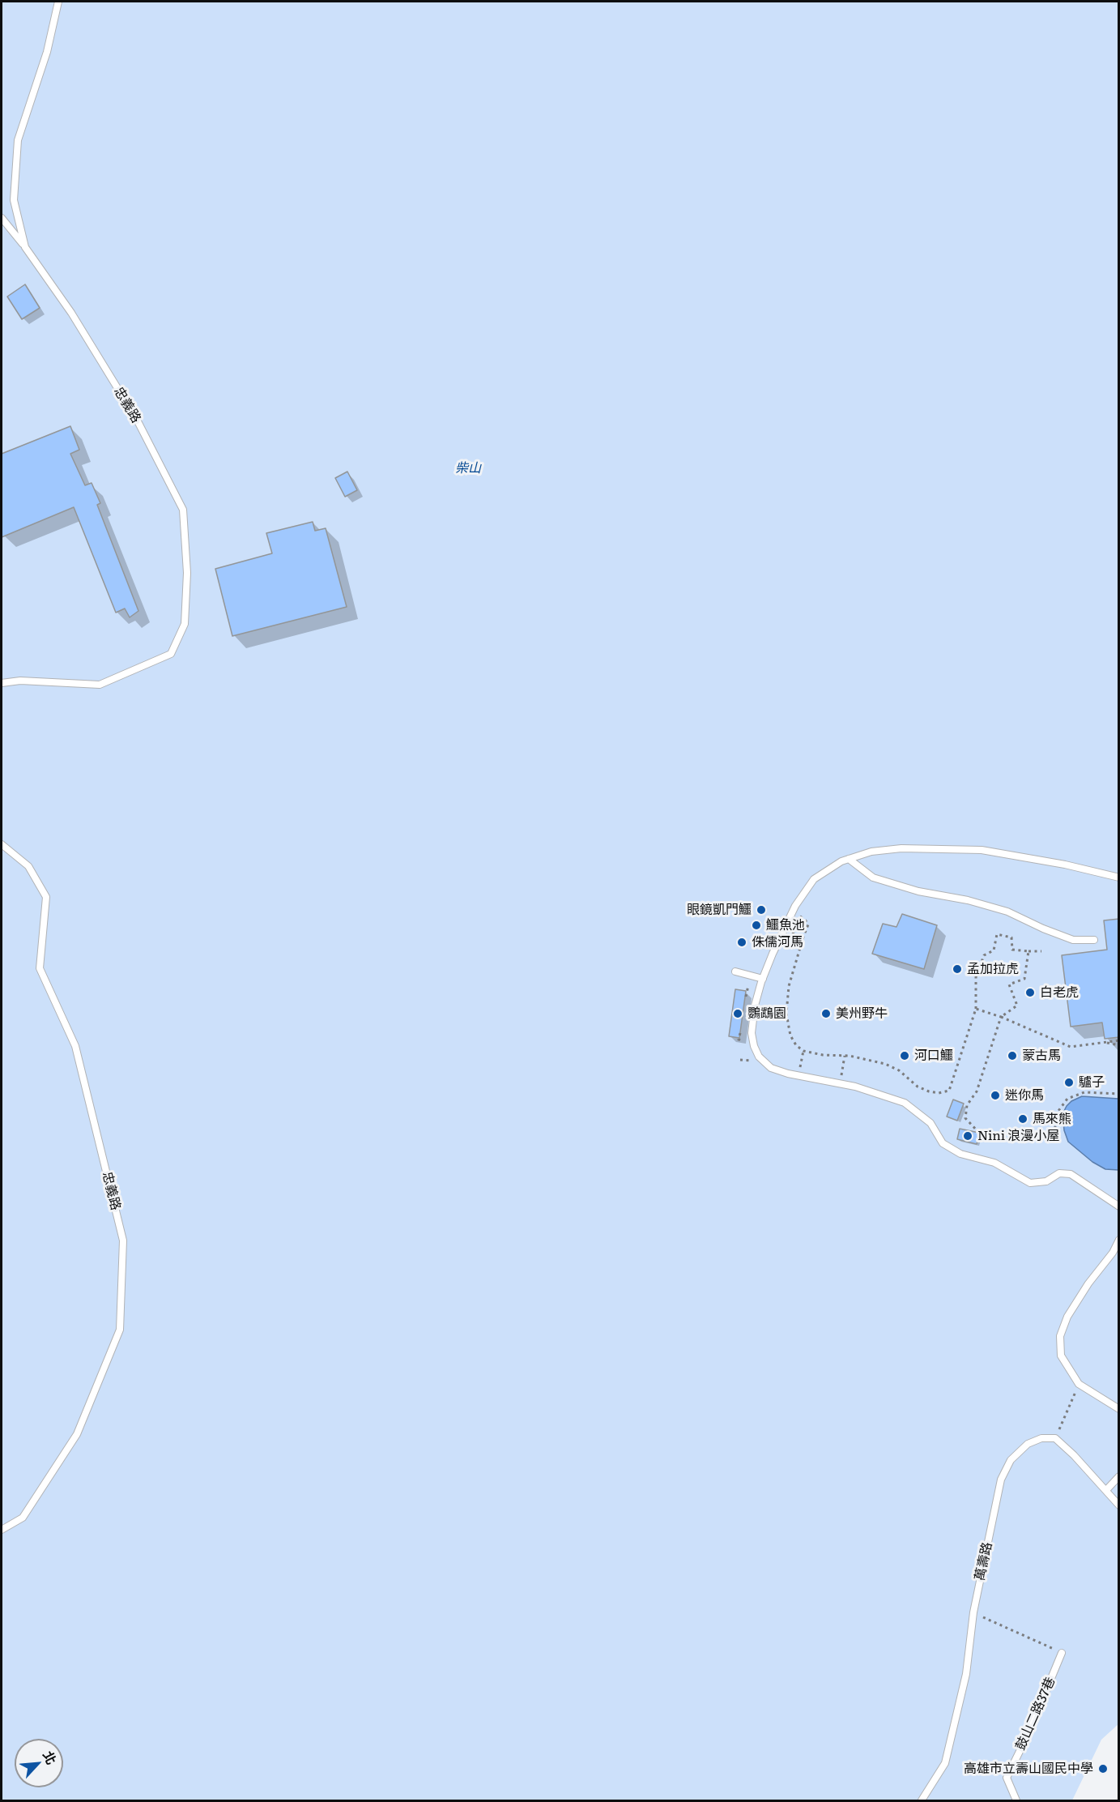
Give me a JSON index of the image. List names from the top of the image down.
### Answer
{
  "streets": {
    "lane": ["忠義路", "萬壽路", "鼓山二路37巷"]
  },
  "parks": ["柴山"],
  "places": [
    "眼鏡凱門鱷",
    "鱷魚池",
    "侏儒河馬",
    "孟加拉虎",
    "白老虎",
    "鸚鵡園",
    "美州野牛",
    "河口鱷",
    "蒙古馬",
    "驢子",
    "迷你馬",
    "馬來熊",
    "Nini 浪漫小屋",
    "高雄市立壽山國民中學"
  ],
  "north": "top right"
}
